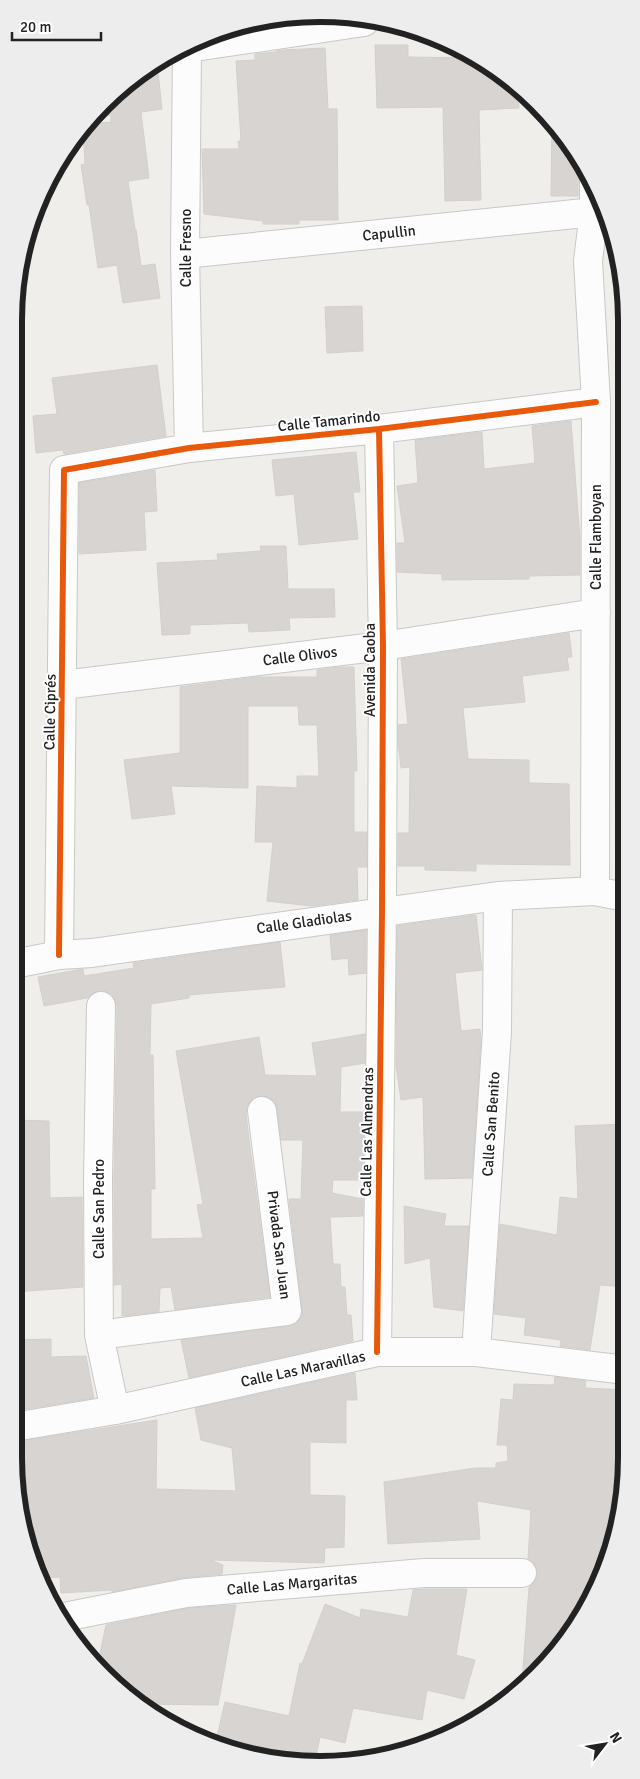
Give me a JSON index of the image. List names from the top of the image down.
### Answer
{
  "streets": {
    "street": [
      "Capullin",
      "Calle Fresno",
      "Calle Tamarindo",
      "Calle Flamboyan",
      "Calle Olivos",
      "Avenida Caoba",
      "Calle Ciprés",
      "Calle Gladiolas",
      "Calle San Benito",
      "Calle Las Almendras",
      "Calle San Pedro",
      "Privada San Juan",
      "Calle Las Maravillas",
      "Calle Las Margaritas"
    ]
  },
  "crossings": [
    ["Capullin", "Calle Fresno"],
    ["Capullin", "Calle Flamboyan"],
    ["Calle Fresno", "Calle Tamarindo"],
    ["Calle Tamarindo", "Calle Flamboyan"],
    ["Calle Tamarindo", "Avenida Caoba"],
    ["Calle Tamarindo", "Calle Ciprés"],
    ["Calle Flamboyan", "Calle Olivos"],
    ["Calle Flamboyan", "Calle Gladiolas"],
    ["Calle Olivos", "Avenida Caoba"],
    ["Calle Olivos", "Calle Ciprés"],
    ["Avenida Caoba", "Calle Gladiolas"],
    ["Avenida Caoba", "Calle Las Almendras"],
    ["Calle Ciprés", "Calle Gladiolas"],
    ["Calle Gladiolas", "Calle San Benito"],
    ["Calle Gladiolas", "Calle Las Almendras"],
    ["Calle San Benito", "Calle Las Maravillas"],
    ["Calle Las Almendras", "Calle Las Maravillas"],
    ["Calle San Pedro", "Privada San Juan"],
    ["Calle San Pedro", "Calle Las Maravillas"]
  ],
  "scale_bar": "20 m",
  "north": "top right"
}
